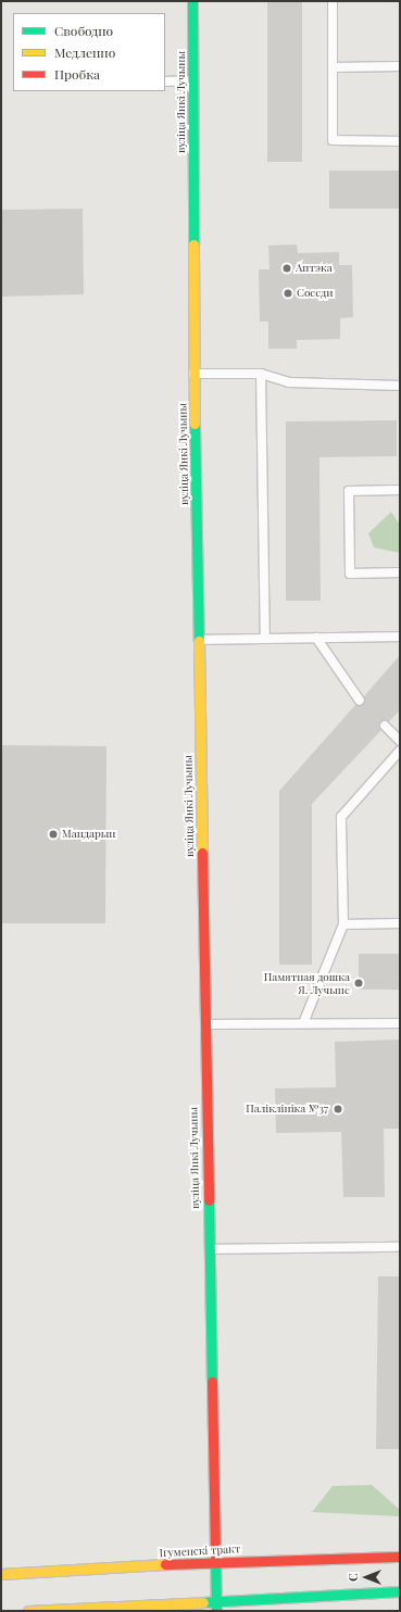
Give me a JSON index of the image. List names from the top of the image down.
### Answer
{
  "streets": {
    "main road": ["вуліца Янкі Лучыны", "Ігуменскі тракт"]
  },
  "crossings": [
    ["вуліца Янкі Лучыны", "Ігуменскі тракт"]
  ],
  "places": [
    "Аптэка",
    "Соседи",
    "Мандарын",
    "Памятная дошка Я. Лучыне",
    "Паліклініка №37"
  ],
  "legend": ["Свободно", "Медленно", "Пробка"],
  "north": "left"
}
